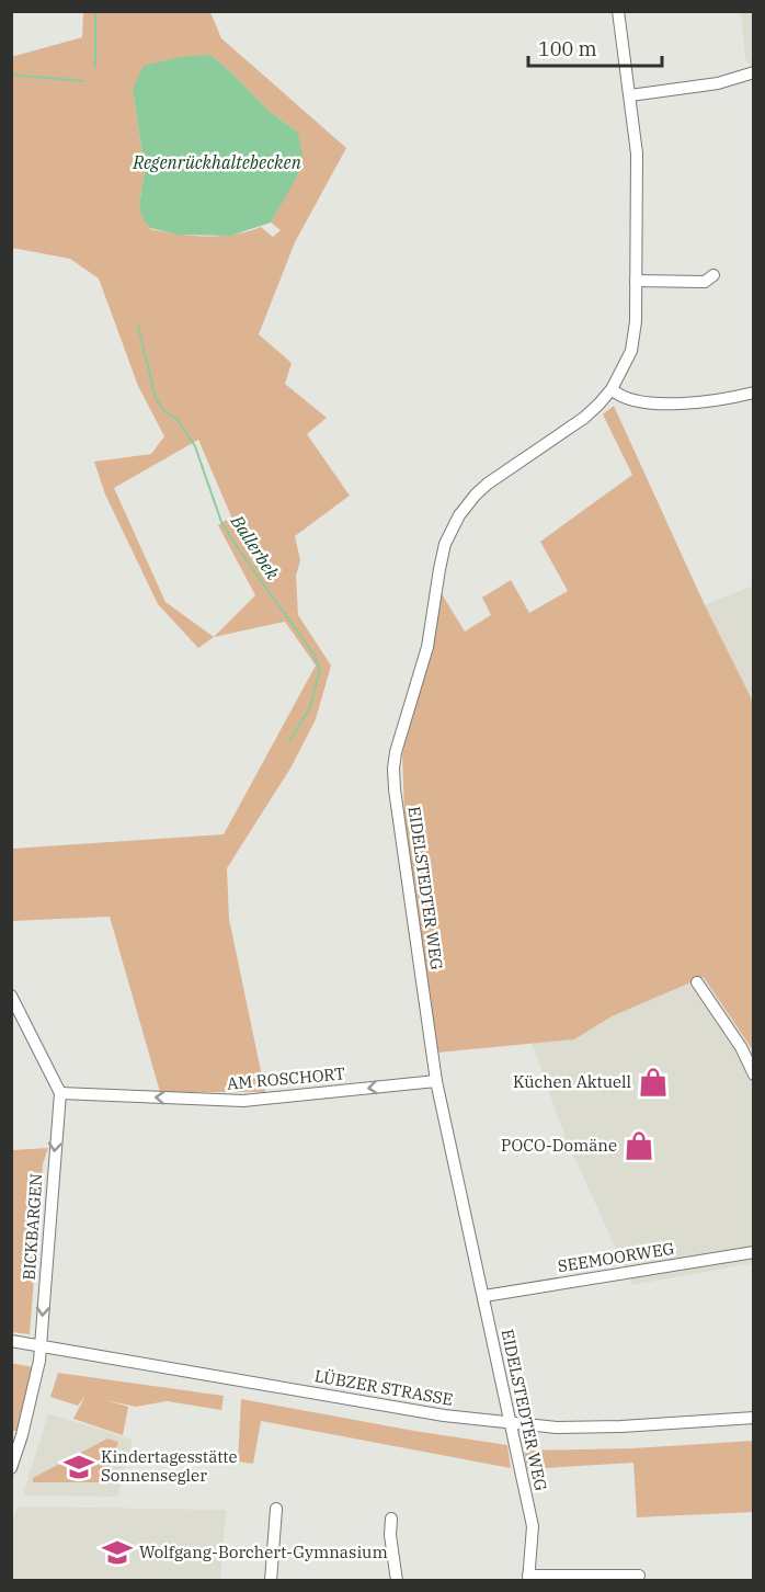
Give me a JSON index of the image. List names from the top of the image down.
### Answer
{
  "streets": {
    "street": [
      "EIDELSTEDTER WEG",
      "AM ROSCHORT",
      "BICKBARGEN",
      "SEEMOORWEG",
      "LÜBZER STRASSE"
    ]
  },
  "crossings": [
    ["EIDELSTEDTER WEG", "AM ROSCHORT"],
    ["EIDELSTEDTER WEG", "SEEMOORWEG"],
    ["EIDELSTEDTER WEG", "LÜBZER STRASSE"],
    ["AM ROSCHORT", "BICKBARGEN"],
    ["BICKBARGEN", "LÜBZER STRASSE"]
  ],
  "one_way": ["AM ROSCHORT", "BICKBARGEN"],
  "water": ["Regenrückhaltebecken", "Ballerbek"],
  "places": {
    "shop": ["Küchen Aktuell", "POCO-Domäne"],
    "school or university": ["Kindertagesstätte Sonnensegler", "Wolfgang-Borchert-Gymnasium"]
  },
  "scale_bar": "100 m"
}
